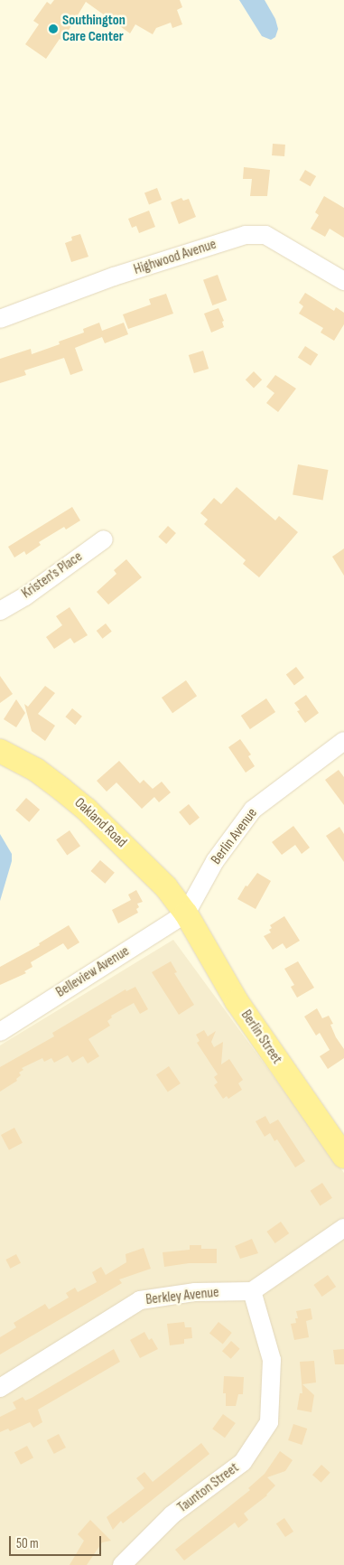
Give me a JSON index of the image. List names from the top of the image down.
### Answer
{
  "streets": {
    "main road": ["Oakland Road", "Berlin Street"],
    "street": [
      "Highwood Avenue",
      "Kristen's Place",
      "Berlin Avenue",
      "Belleview Avenue",
      "Berkley Avenue",
      "Taunton Street"
    ]
  },
  "crossings": [
    ["Oakland Road", "Berlin Avenue"],
    ["Oakland Road", "Belleview Avenue"],
    ["Oakland Road", "Berlin Street"],
    ["Berlin Avenue", "Belleview Avenue"],
    ["Berlin Avenue", "Berlin Street"],
    ["Belleview Avenue", "Berlin Street"],
    ["Berkley Avenue", "Taunton Street"]
  ],
  "places": ["Southington Care Center"],
  "scale_bar": "50 m"
}
